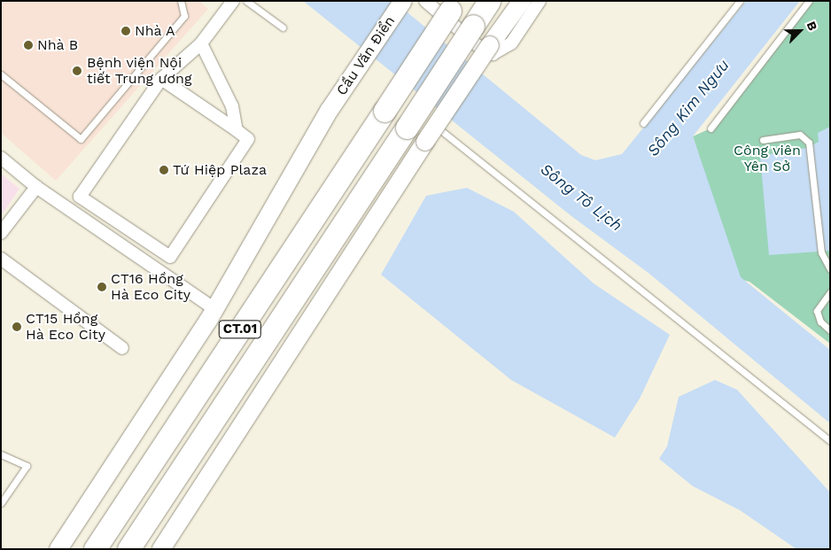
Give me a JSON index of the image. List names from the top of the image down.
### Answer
{
  "streets": {
    "highway": ["CT.01"],
    "street": ["Cầu Văn Điển"]
  },
  "water": ["Sông Kim Ngưu", "Sông Tô Lịch"],
  "parks": ["Công viên Yên Sở"],
  "places": [
    "Nhà A",
    "Nhà B",
    "Bệnh viện Nội tiết Trung ương",
    "Tứ Hiệp Plaza",
    "CT16 Hồng Hà Eco City",
    "CT15 Hồng Hà Eco City"
  ],
  "north": "top right"
}
